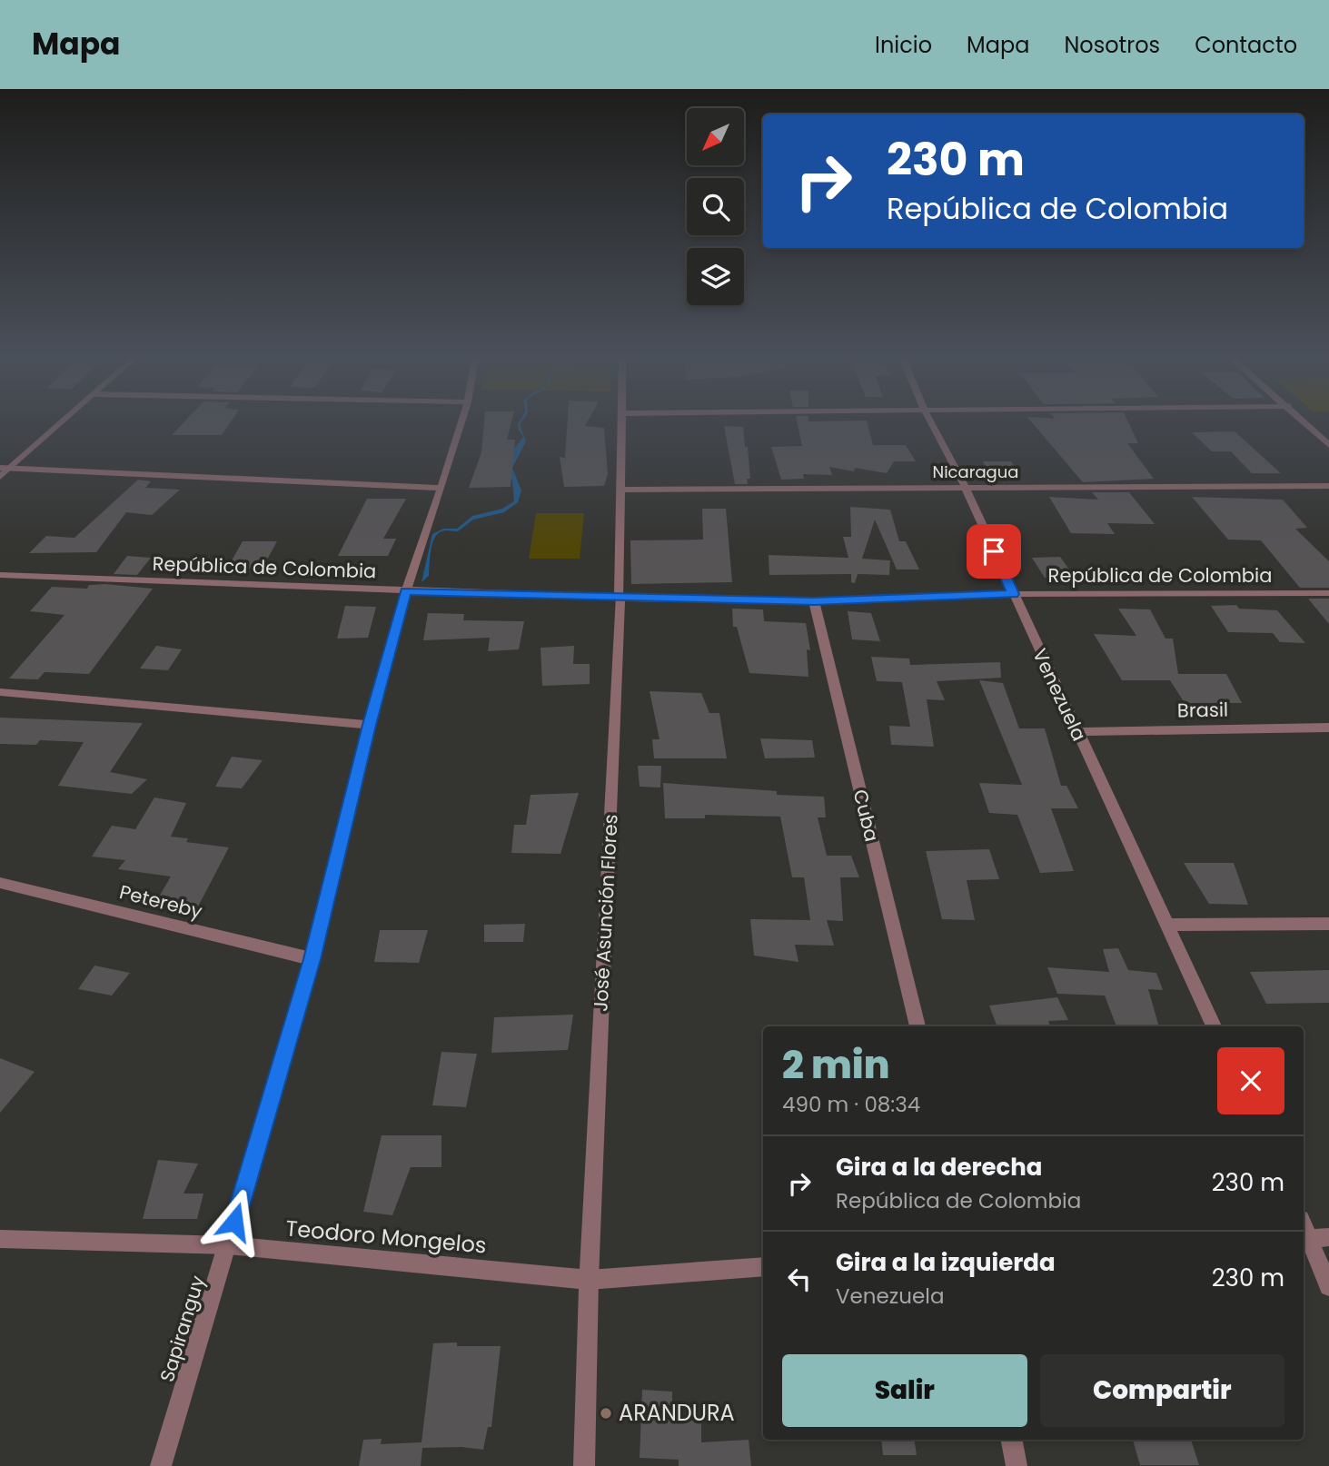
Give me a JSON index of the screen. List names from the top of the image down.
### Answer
{
  "streets": {
    "street": [
      "Nicaragua",
      "República de Colombia",
      "Venezuela",
      "Brasil",
      "Cuba",
      "Petereby",
      "José Asunción Flores",
      "Teodoro Mongelos",
      "Sapiranguy"
    ]
  },
  "crossings": [
    ["Nicaragua", "Venezuela"],
    ["Nicaragua", "José Asunción Flores"],
    ["República de Colombia", "Venezuela"],
    ["República de Colombia", "Cuba"],
    ["República de Colombia", "José Asunción Flores"],
    ["República de Colombia", "Sapiranguy"],
    ["Venezuela", "Brasil"],
    ["Petereby", "Sapiranguy"],
    ["José Asunción Flores", "Teodoro Mongelos"],
    ["Teodoro Mongelos", "Sapiranguy"]
  ],
  "places": ["ARANDURA"],
  "north": "bottom left",
  "page": {
    "header": "Mapa",
    "nav": [
      "Inicio",
      "Mapa",
      "Nosotros",
      "Contacto"
    ],
    "turn": ["230 m", "República de Colombia"],
    "heading": ["2 min", "490 m · 08:34"],
    "list": [
      {
        "name": "Gira a la derecha",
        "note": "República de Colombia",
        "value": "230 m"
      },
      {
        "name": "Gira a la izquierda",
        "note": "Venezuela",
        "value": "230 m"
      }
    ],
    "buttons": ["Salir", "Compartir"]
  }
}
